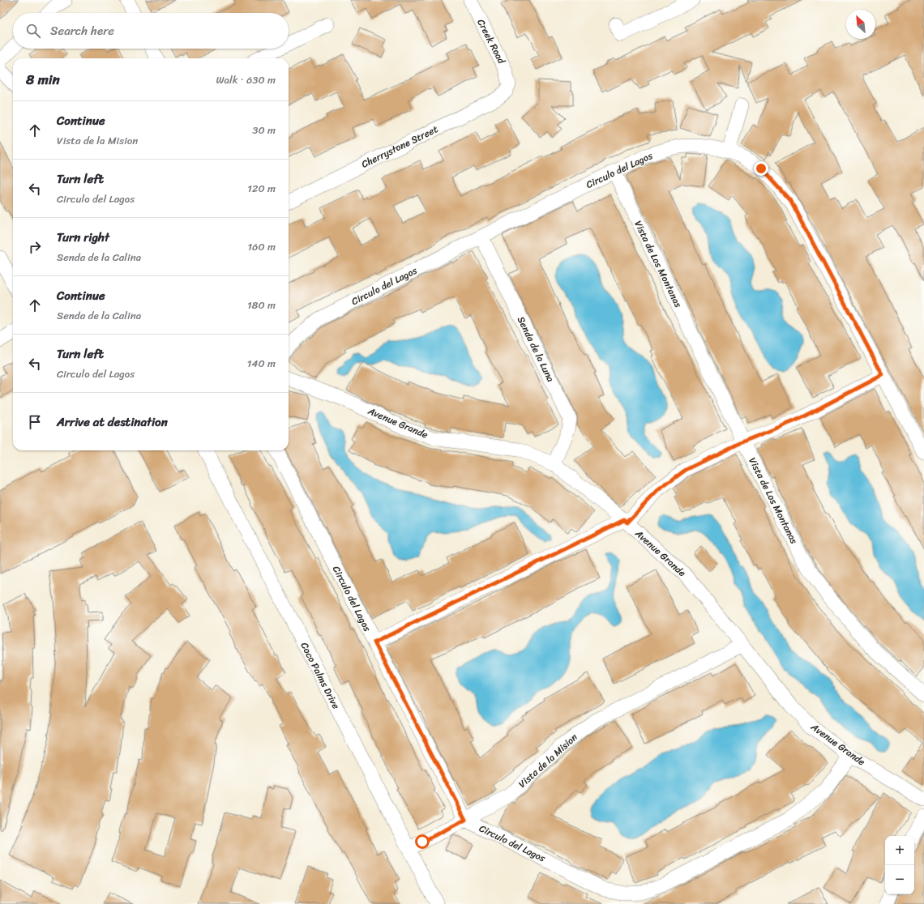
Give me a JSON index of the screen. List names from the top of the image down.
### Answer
{
  "streets": {
    "street": [
      "Creek Road",
      "Cherrystone Street",
      "Circulo del Lagos",
      "Vista de Los Montanas",
      "Senda de la Luna",
      "Avenue Grande",
      "Coco Palms Drive",
      "Vista de la Mision"
    ]
  },
  "crossings": [
    ["Creek Road", "Cherrystone Street"],
    ["Circulo del Lagos", "Vista de Los Montanas"],
    ["Circulo del Lagos", "Senda de la Luna"],
    ["Circulo del Lagos", "Avenue Grande"],
    ["Circulo del Lagos", "Vista de la Mision"],
    ["Senda de la Luna", "Avenue Grande"],
    ["Avenue Grande", "Vista de la Mision"],
    ["Coco Palms Drive", "Vista de la Mision"]
  ],
  "north": "top left",
  "page": {
    "search": "Search here",
    "heading": ["8 min", "Walk · 630 m"],
    "list": [
      ["Continue", "Vista de la Mision", "30 m"],
      ["Turn left", "Circulo del Lagos", "120 m"],
      ["Turn right", "Senda de la Calina", "160 m"],
      ["Continue", "Senda de la Calina", "180 m"],
      ["Turn left", "Circulo del Lagos", "140 m"],
      "Arrive at destination"
    ],
    "map_buttons": ["+", "−"]
  }
}
